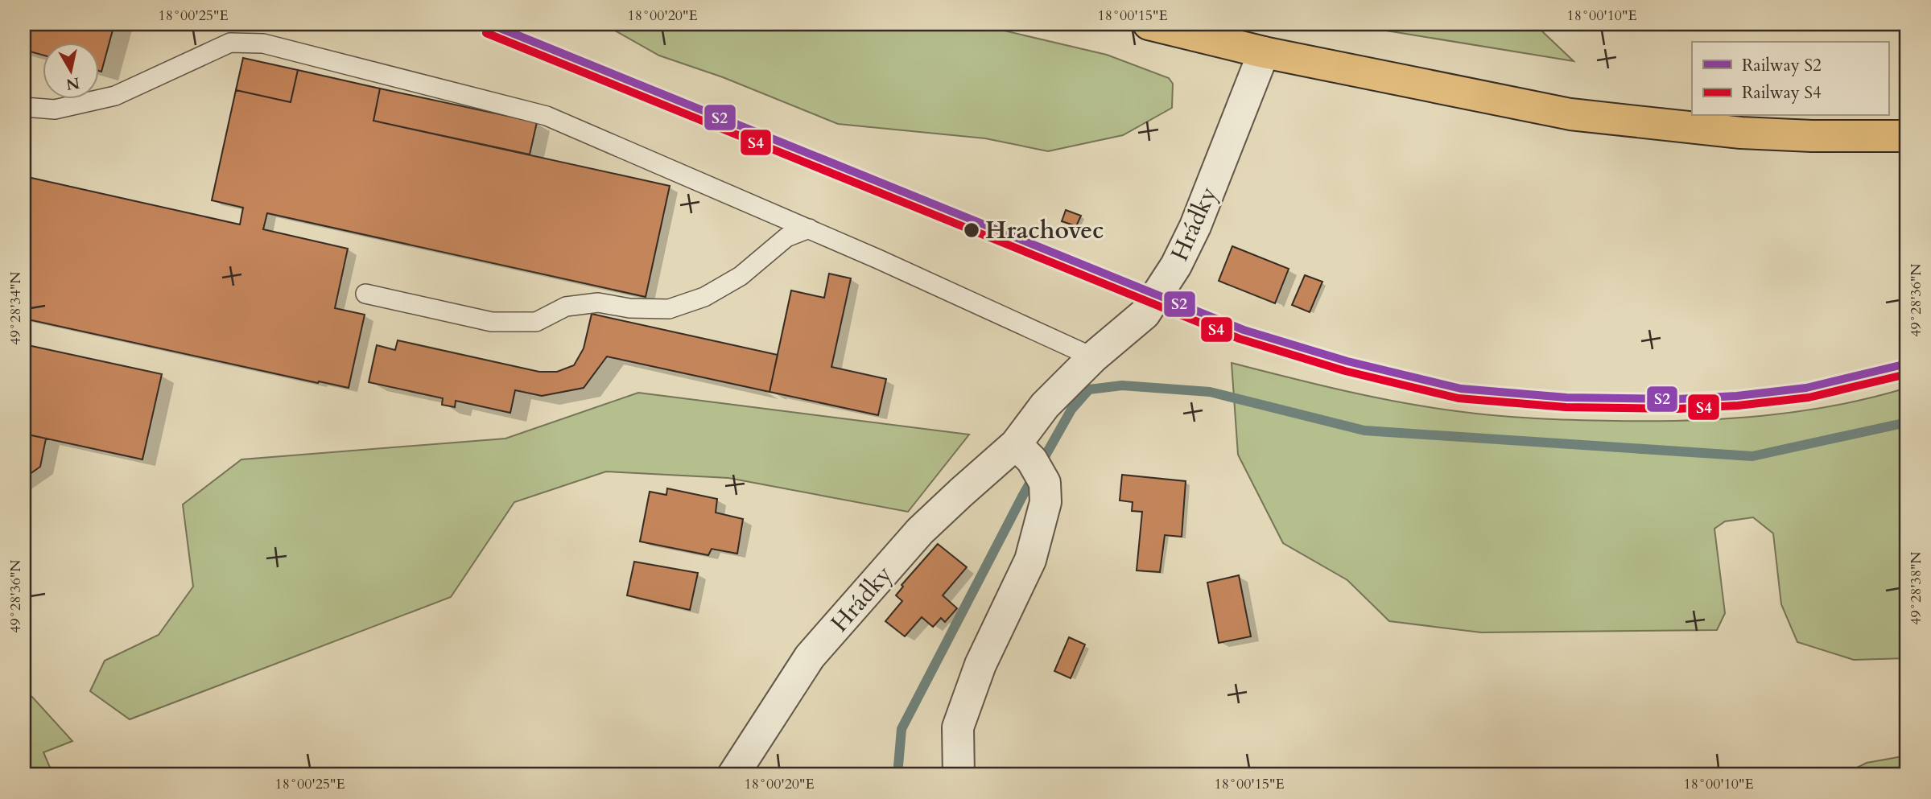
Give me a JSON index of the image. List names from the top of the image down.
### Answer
{
  "streets": {
    "street": ["Hrádky"]
  },
  "places": ["Hrachovec"],
  "lines": ["rail line S2", "rail line S4"],
  "legend": ["Railway S2", "Railway S4"],
  "north": "bottom",
  "coordinates": [
    "18°00'25\"E",
    "18°00'20\"E",
    "18°00'15\"E",
    "18°00'10\"E",
    "49°28'36\"N",
    "49°28'34\"N",
    "49°28'38\"N"
  ]
}
